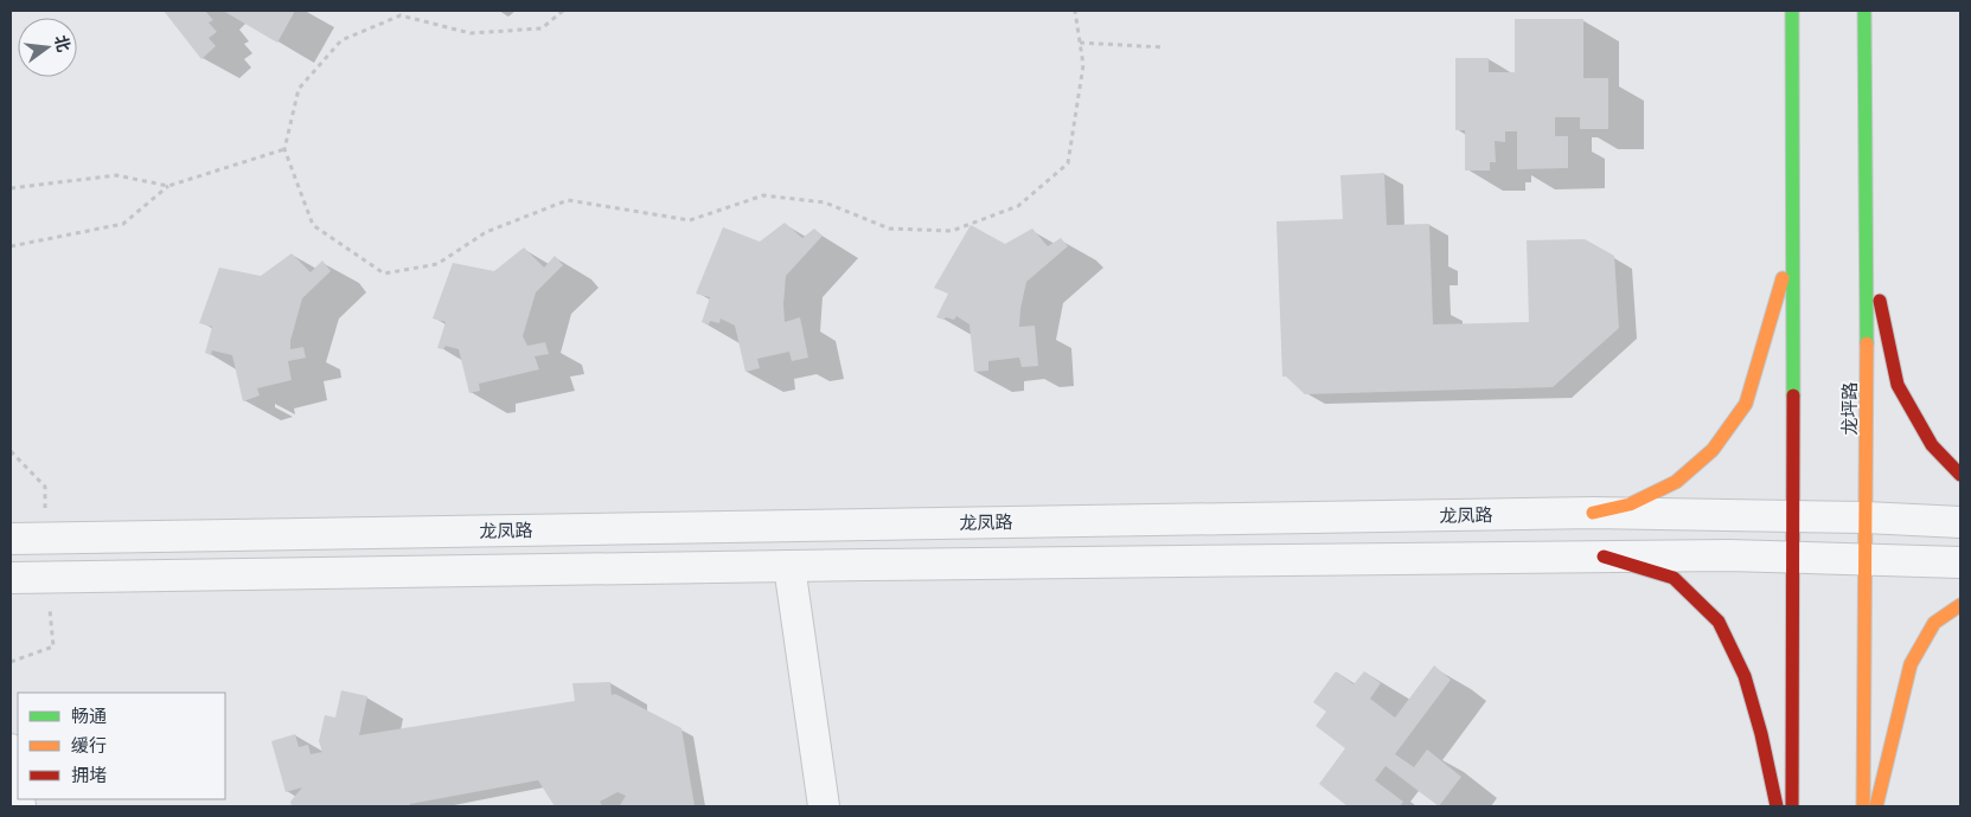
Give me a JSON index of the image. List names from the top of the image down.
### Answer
{
  "streets": {
    "main road": ["龙坪路"],
    "street": ["龙凤路"]
  },
  "crossings": [
    ["龙坪路", "龙凤路"]
  ],
  "legend": ["畅通", "缓行", "拥堵"],
  "north": "right"
}
